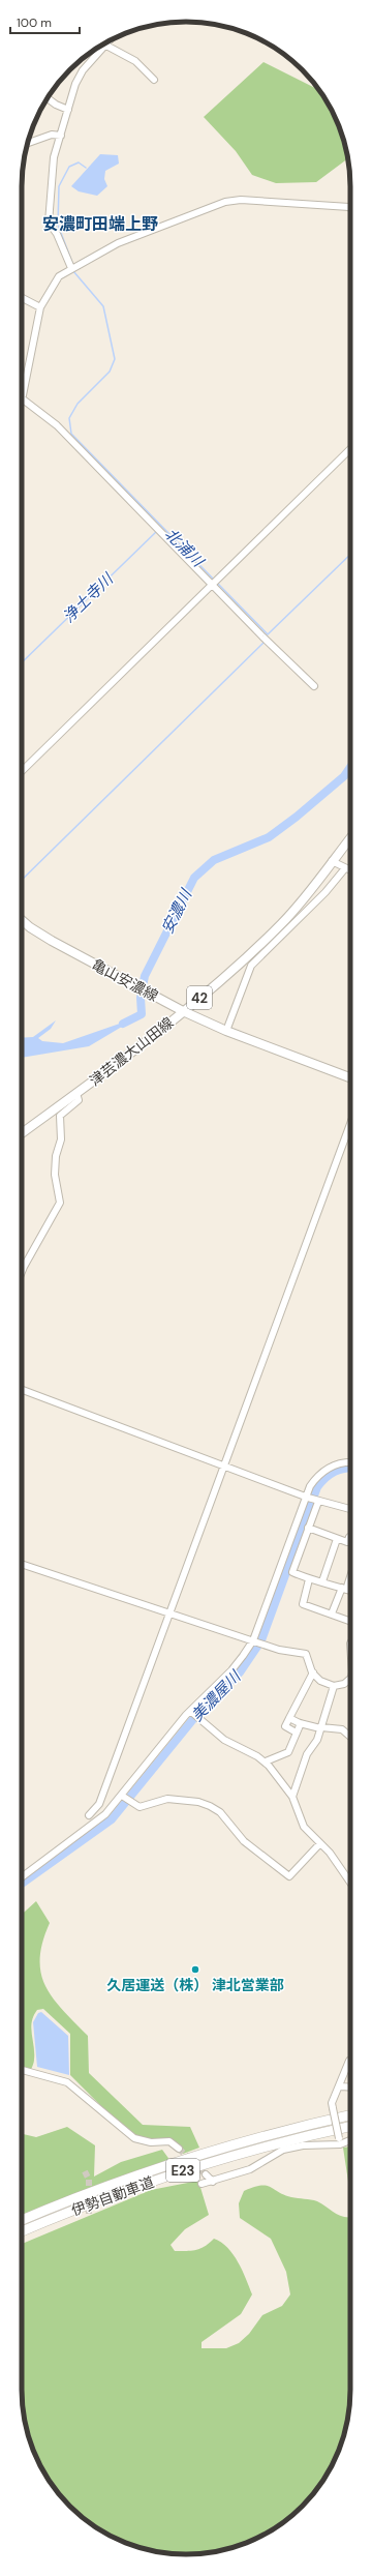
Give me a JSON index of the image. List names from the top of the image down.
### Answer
{
  "streets": {
    "highway": ["E23", "伊勢自動車道"],
    "main road": ["亀山安濃線", "42", "津芸濃大山田線"]
  },
  "crossings": [
    ["亀山安濃線", "津芸濃大山田線"]
  ],
  "districts": ["安濃町田端上野"],
  "water": [
    "北浦川",
    "浄土寺川",
    "安濃川",
    "美濃屋川"
  ],
  "places": ["久居運送（株） 津北営業部"],
  "scale_bar": "100 m"
}
